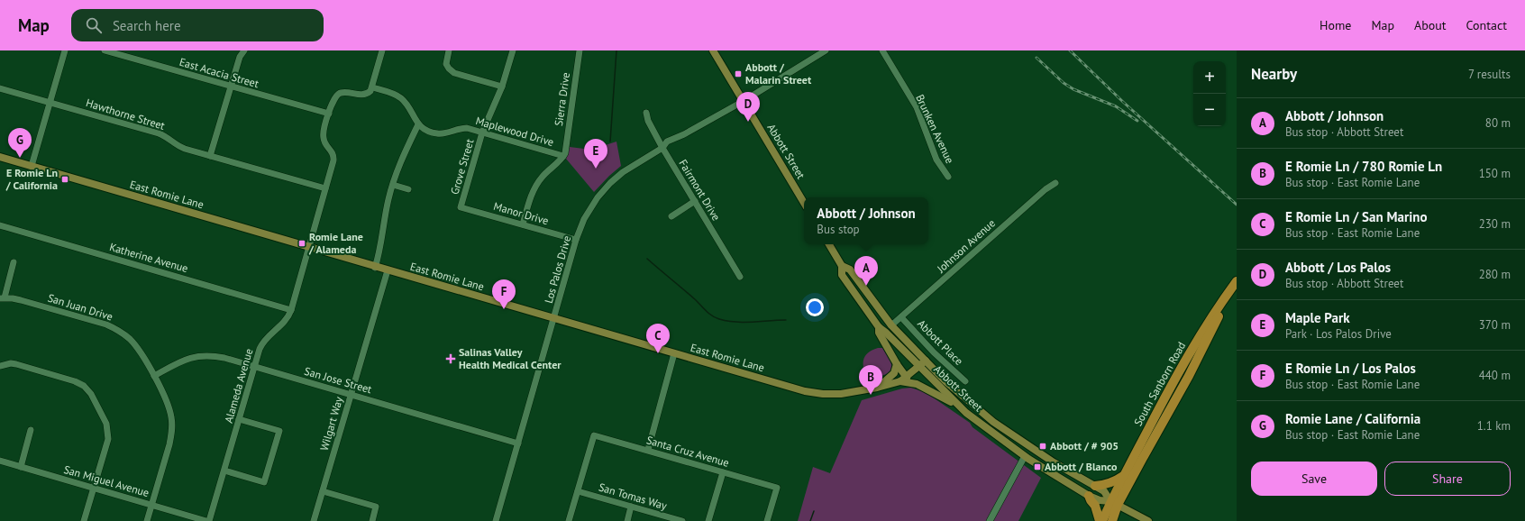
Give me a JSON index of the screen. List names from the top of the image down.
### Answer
{
  "streets": {
    "highway": ["South Sanborn Road"],
    "main road": ["Abbott Street", "East Romie Lane"],
    "street": [
      "East Acacia Street",
      "Sierra Drive",
      "Hawthorne Street",
      "Brunken Avenue",
      "Maplewood Drive",
      "Grove Street",
      "Fairmont Drive",
      "Manor Drive",
      "Johnson Avenue",
      "Katherine Avenue",
      "Los Palos Drive",
      "San Juan Drive",
      "Abbott Place",
      "San Jose Street",
      "Alameda Avenue",
      "Wilgart Way",
      "Santa Cruz Avenue",
      "San Miguel Avenue",
      "San Tomas Way"
    ]
  },
  "crossings": [
    ["East Acacia Street", "Alameda Avenue"],
    ["Sierra Drive", "Maplewood Drive"],
    ["Hawthorne Street", "Alameda Avenue"],
    ["Maplewood Drive", "Grove Street"],
    ["Abbott Street", "East Romie Lane"],
    ["Abbott Street", "Johnson Avenue"],
    ["Abbott Street", "Los Palos Drive"],
    ["Abbott Street", "South Sanborn Road"],
    ["Grove Street", "Manor Drive"],
    ["Fairmont Drive", "Los Palos Drive"],
    ["East Romie Lane", "Los Palos Drive"],
    ["East Romie Lane", "Alameda Avenue"],
    ["East Romie Lane", "Wilgart Way"],
    ["Manor Drive", "Los Palos Drive"],
    ["Johnson Avenue", "Abbott Place"],
    ["Katherine Avenue", "Alameda Avenue"],
    ["Los Palos Drive", "San Jose Street"],
    ["San Juan Drive", "San Jose Street"],
    ["San Juan Drive", "San Miguel Avenue"],
    ["San Jose Street", "Alameda Avenue"],
    ["San Jose Street", "Wilgart Way"],
    ["Santa Cruz Avenue", "San Tomas Way"]
  ],
  "places": {
    "transit": [
      "Abbott / Malarin Street",
      "E Romie Ln / California",
      "Romie Lane / Alameda",
      "Abbott / # 905",
      "Abbott / Blanco"
    ],
    "health": ["Salinas Valley Health Medical Center"]
  },
  "page": {
    "header": "Map",
    "search": "Search here",
    "nav": [
      "Home",
      "Map",
      "About",
      "Contact"
    ],
    "heading": ["Nearby", "7 results"],
    "map_buttons": ["+", "−"],
    "pins": [
      "D",
      "G",
      "E",
      "A",
      "F",
      "C",
      "B"
    ],
    "list": [
      {
        "mark": "A",
        "name": "Abbott / Johnson",
        "note": "Bus stop · Abbott Street",
        "value": "80 m"
      },
      {
        "mark": "B",
        "name": "E Romie Ln / 780 Romie Ln",
        "note": "Bus stop · East Romie Lane",
        "value": "150 m"
      },
      {
        "mark": "C",
        "name": "E Romie Ln / San Marino",
        "note": "Bus stop · East Romie Lane",
        "value": "230 m"
      },
      {
        "mark": "D",
        "name": "Abbott / Los Palos",
        "note": "Bus stop · Abbott Street",
        "value": "280 m"
      },
      {
        "mark": "E",
        "name": "Maple Park",
        "note": "Park · Los Palos Drive",
        "value": "370 m"
      },
      {
        "mark": "F",
        "name": "E Romie Ln / Los Palos",
        "note": "Bus stop · East Romie Lane",
        "value": "440 m"
      },
      {
        "mark": "G",
        "name": "Romie Lane / California",
        "note": "Bus stop · East Romie Lane",
        "value": "1.1 km"
      }
    ],
    "popup": ["Abbott / Johnson", "Bus stop"],
    "buttons": ["Save", "Share"]
  }
}
